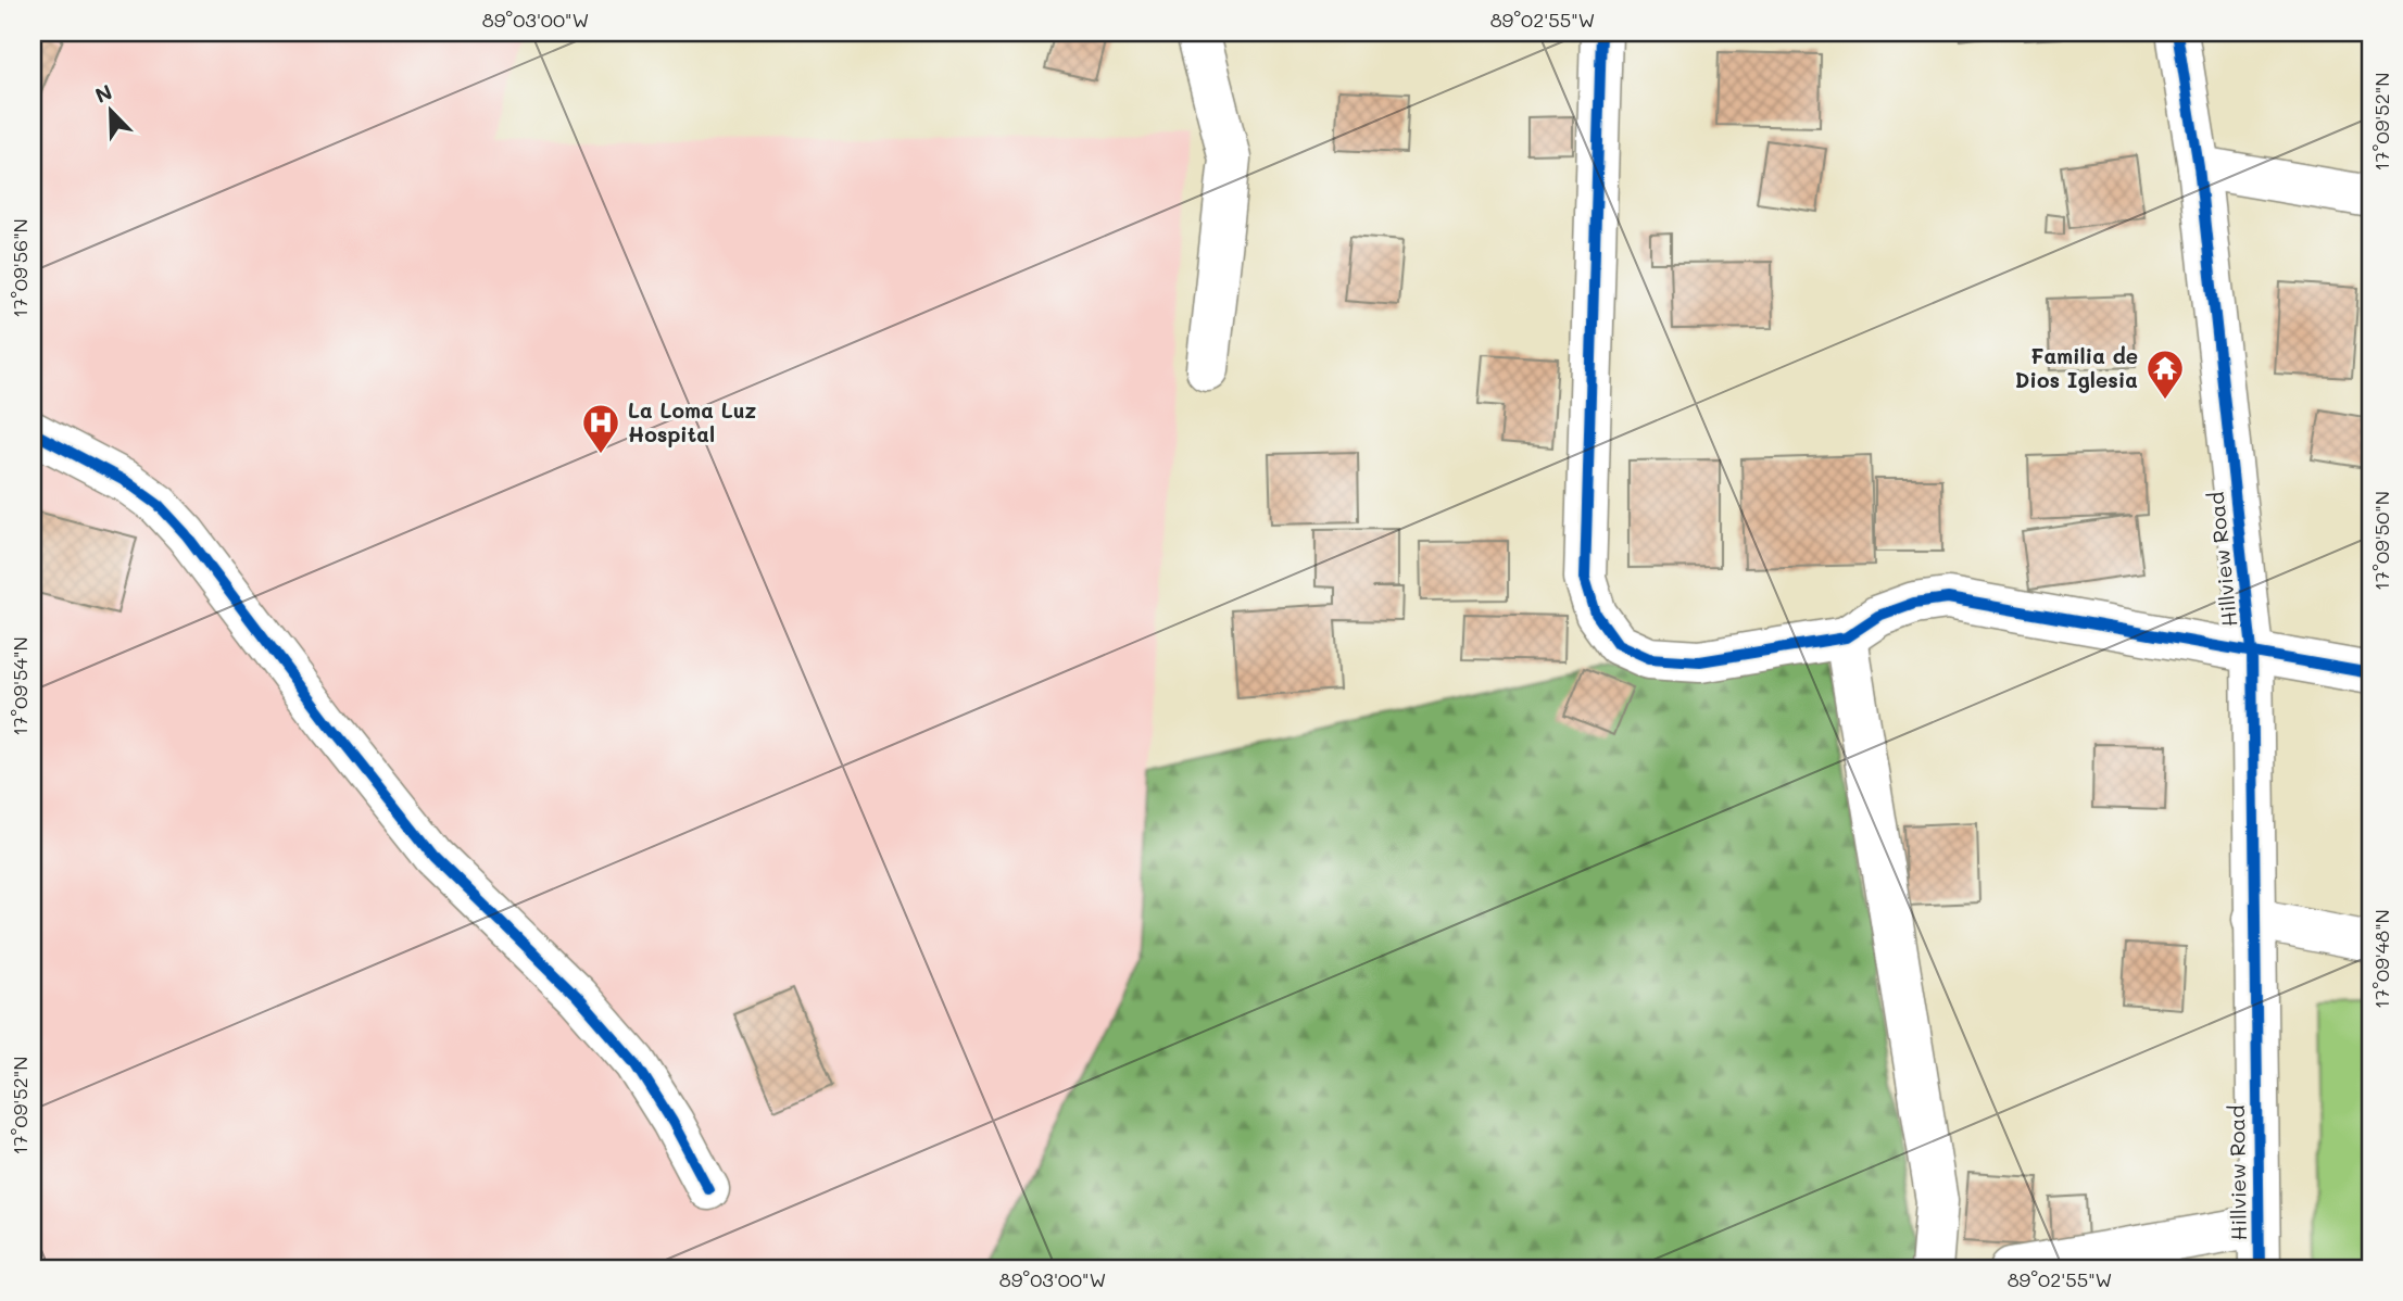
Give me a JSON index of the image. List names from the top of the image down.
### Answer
{
  "streets": {
    "street": ["Hillview Road"]
  },
  "places": {
    "temple": ["Familia de Dios Iglesia"],
    "hospital": ["La Loma Luz Hospital"]
  },
  "north": "top left",
  "coordinates": [
    "89°03'00\"W",
    "89°02'55\"W",
    "17°09'52\"N",
    "17°09'56\"N",
    "17°09'50\"N",
    "17°09'54\"N",
    "17°09'48\"N"
  ]
}
